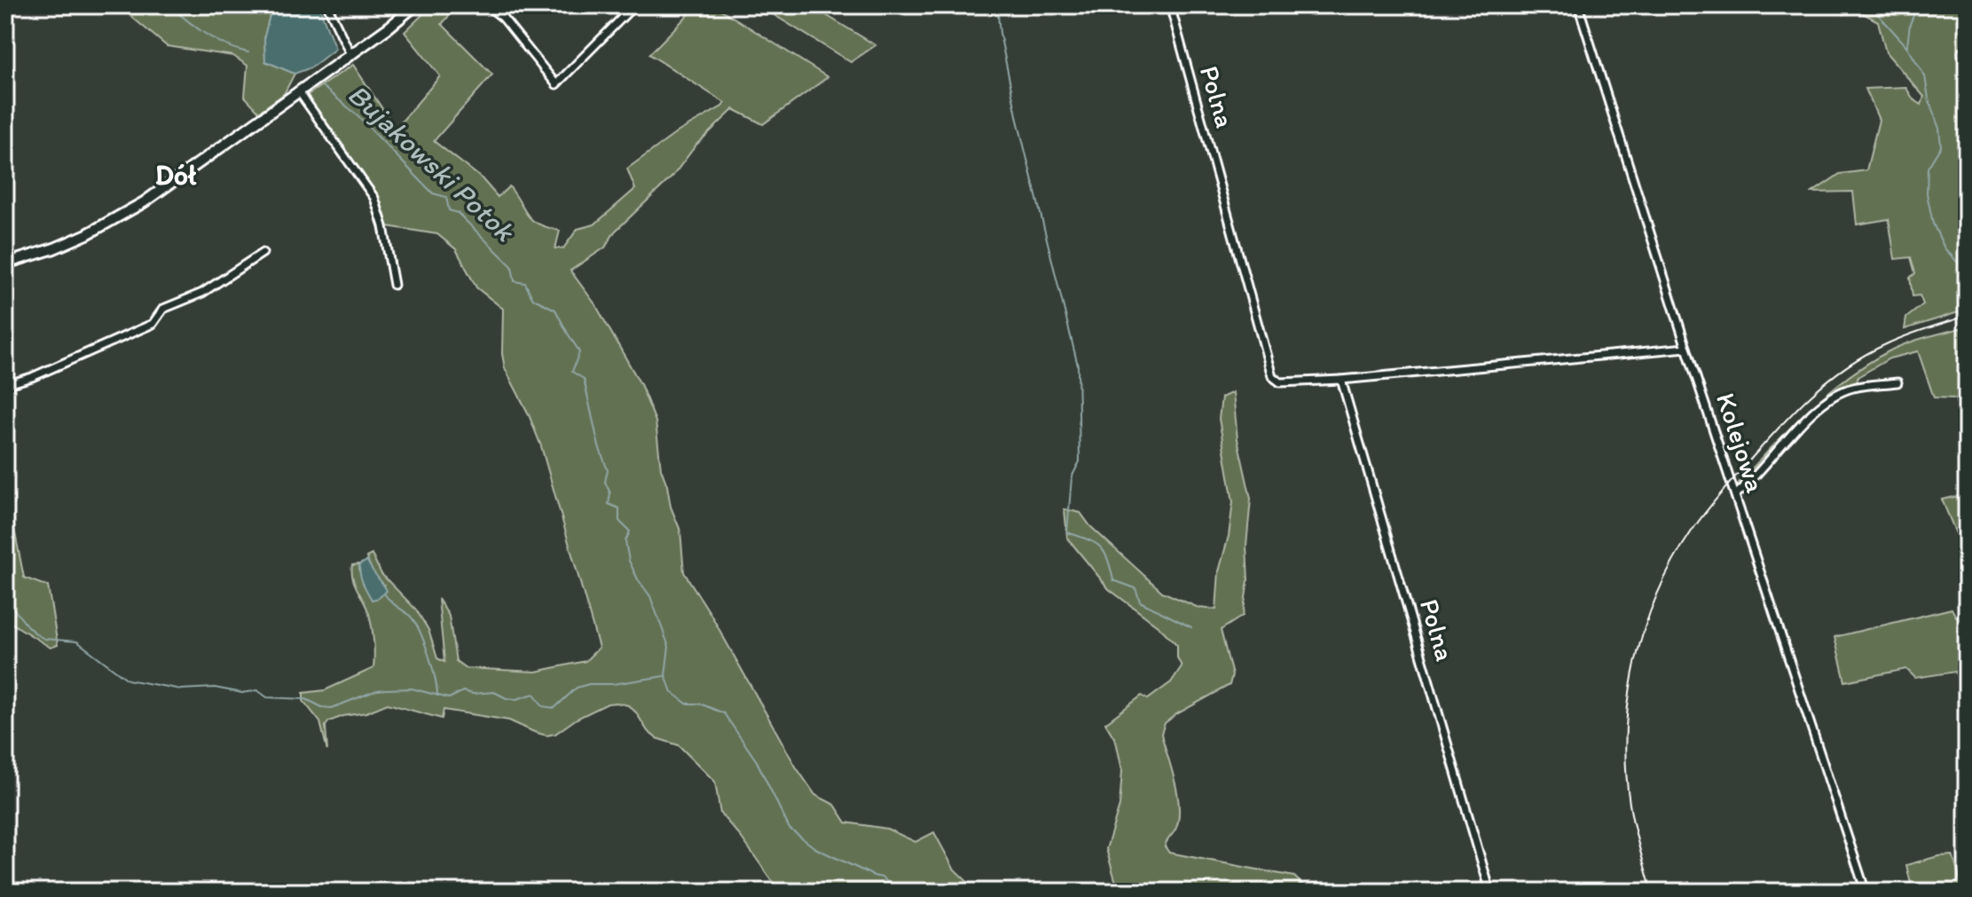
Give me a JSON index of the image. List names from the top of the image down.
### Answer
{
  "streets": {
    "street": ["Polna", "Kolejowa"]
  },
  "crossings": [
    ["Polna", "Kolejowa"]
  ],
  "districts": ["Dół"],
  "water": ["Bujakowski Potok"]
}
